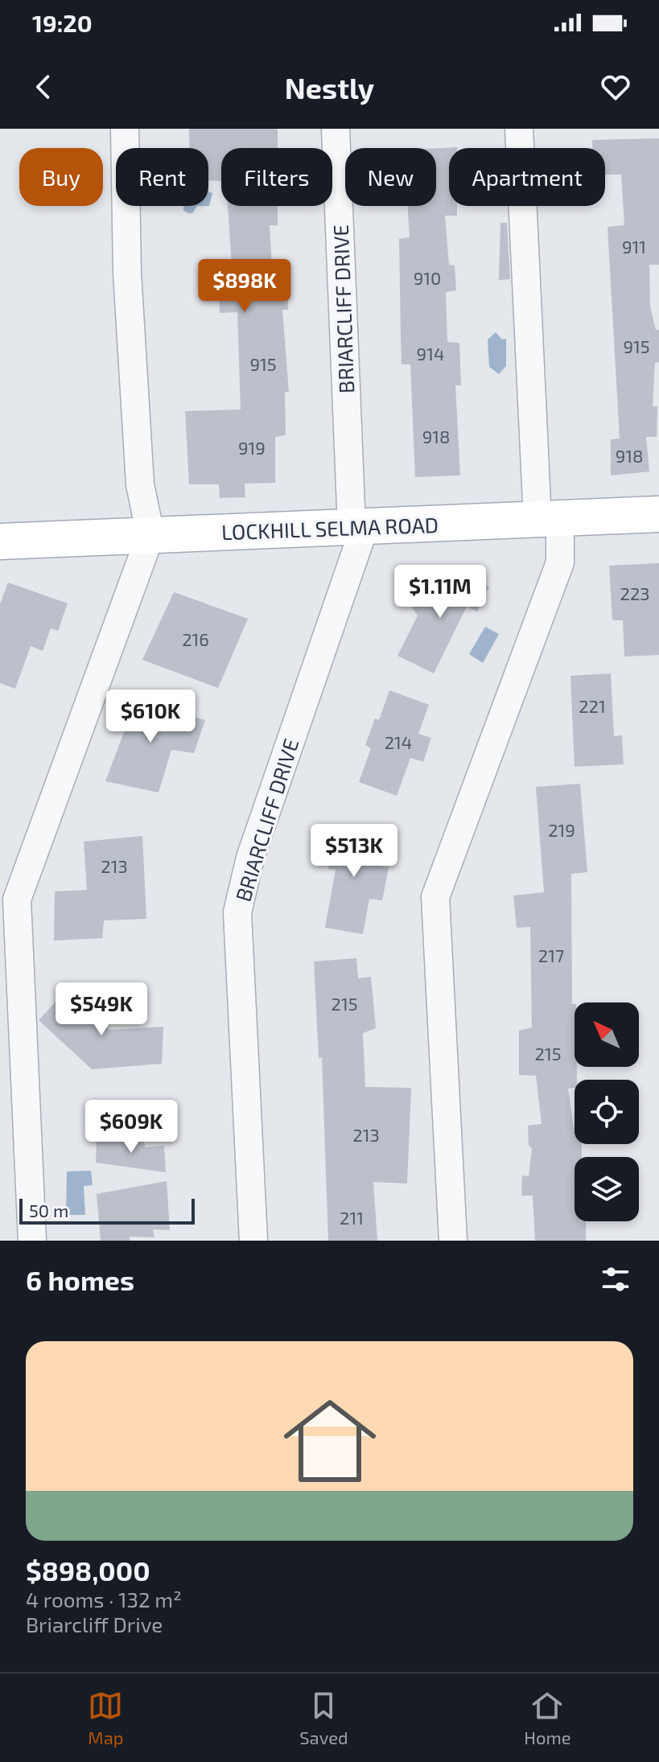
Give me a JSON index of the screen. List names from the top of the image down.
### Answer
{
  "streets": {
    "main road": ["LOCKHILL SELMA ROAD"],
    "street": ["BRIARCLIFF DRIVE"]
  },
  "crossings": [
    ["BRIARCLIFF DRIVE", "LOCKHILL SELMA ROAD"]
  ],
  "house_numbers": [
    "911",
    "910",
    "915",
    "914",
    "915",
    "918",
    "919",
    "918",
    "223",
    "216",
    "221",
    "214",
    "219",
    "213",
    "217",
    "215",
    "215",
    "213",
    "211"
  ],
  "scale_bar": "50 m",
  "north": "top left",
  "page": {
    "status": "19:20",
    "header": "Nestly",
    "chip": [
      "Buy",
      "Rent",
      "Filters",
      "New",
      "Apartment"
    ],
    "price": [
      "$898K",
      "$1.11M",
      "$610K",
      "$513K",
      "$549K",
      "$609K"
    ],
    "scale": "50 m",
    "heading": "6 homes",
    "list": [
      {
        "name": "$898,000",
        "note": "4 rooms · 132 m² · Briarcliff Drive"
      }
    ],
    "tabs": ["Map", "Saved", "Home"]
  }
}
